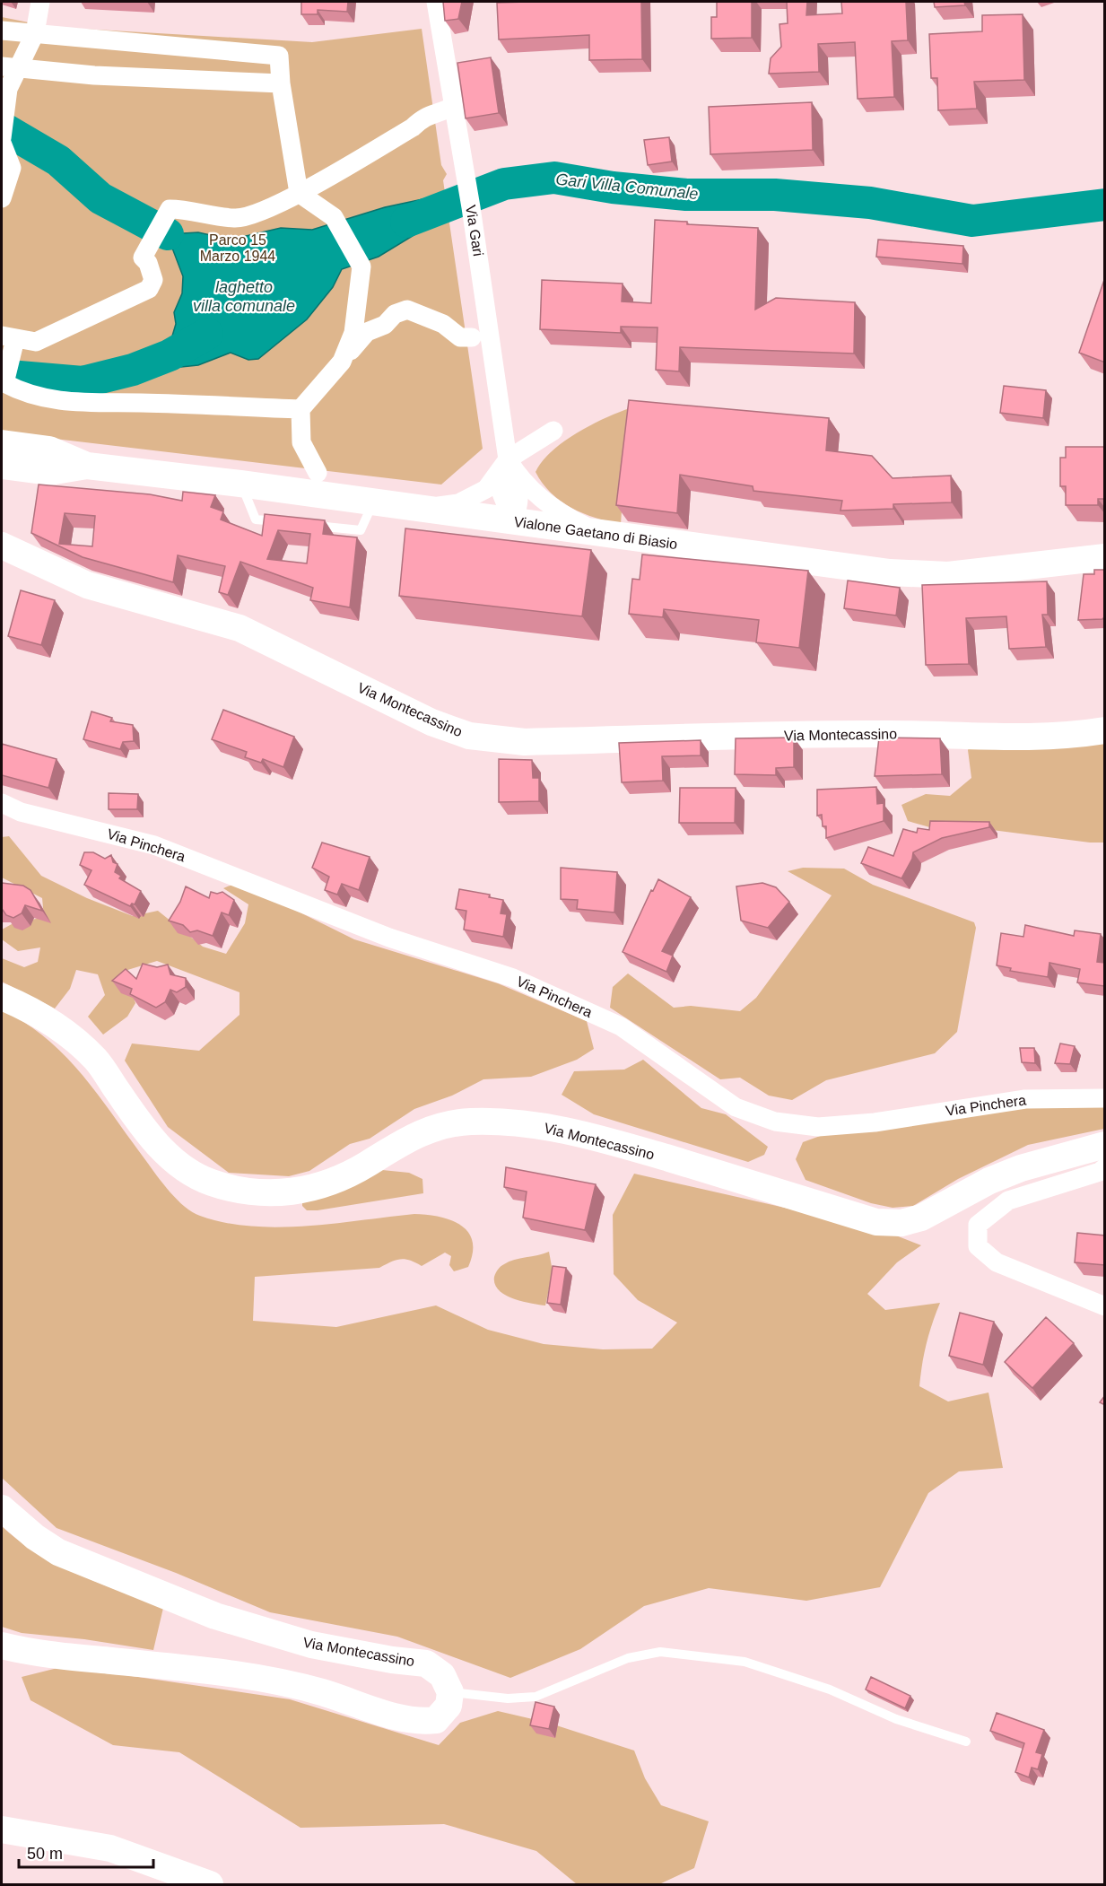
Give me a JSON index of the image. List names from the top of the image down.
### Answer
{
  "streets": {
    "street": [
      "Via Gari",
      "Vialone Gaetano di Biasio",
      "Via Montecassino",
      "Via Pinchera"
    ]
  },
  "crossings": [
    ["Via Gari", "Vialone Gaetano di Biasio"]
  ],
  "water": ["Gari Villa Comunale", "laghetto villa comunale"],
  "parks": ["Parco 15 Marzo 1944"],
  "scale_bar": "50 m"
}
